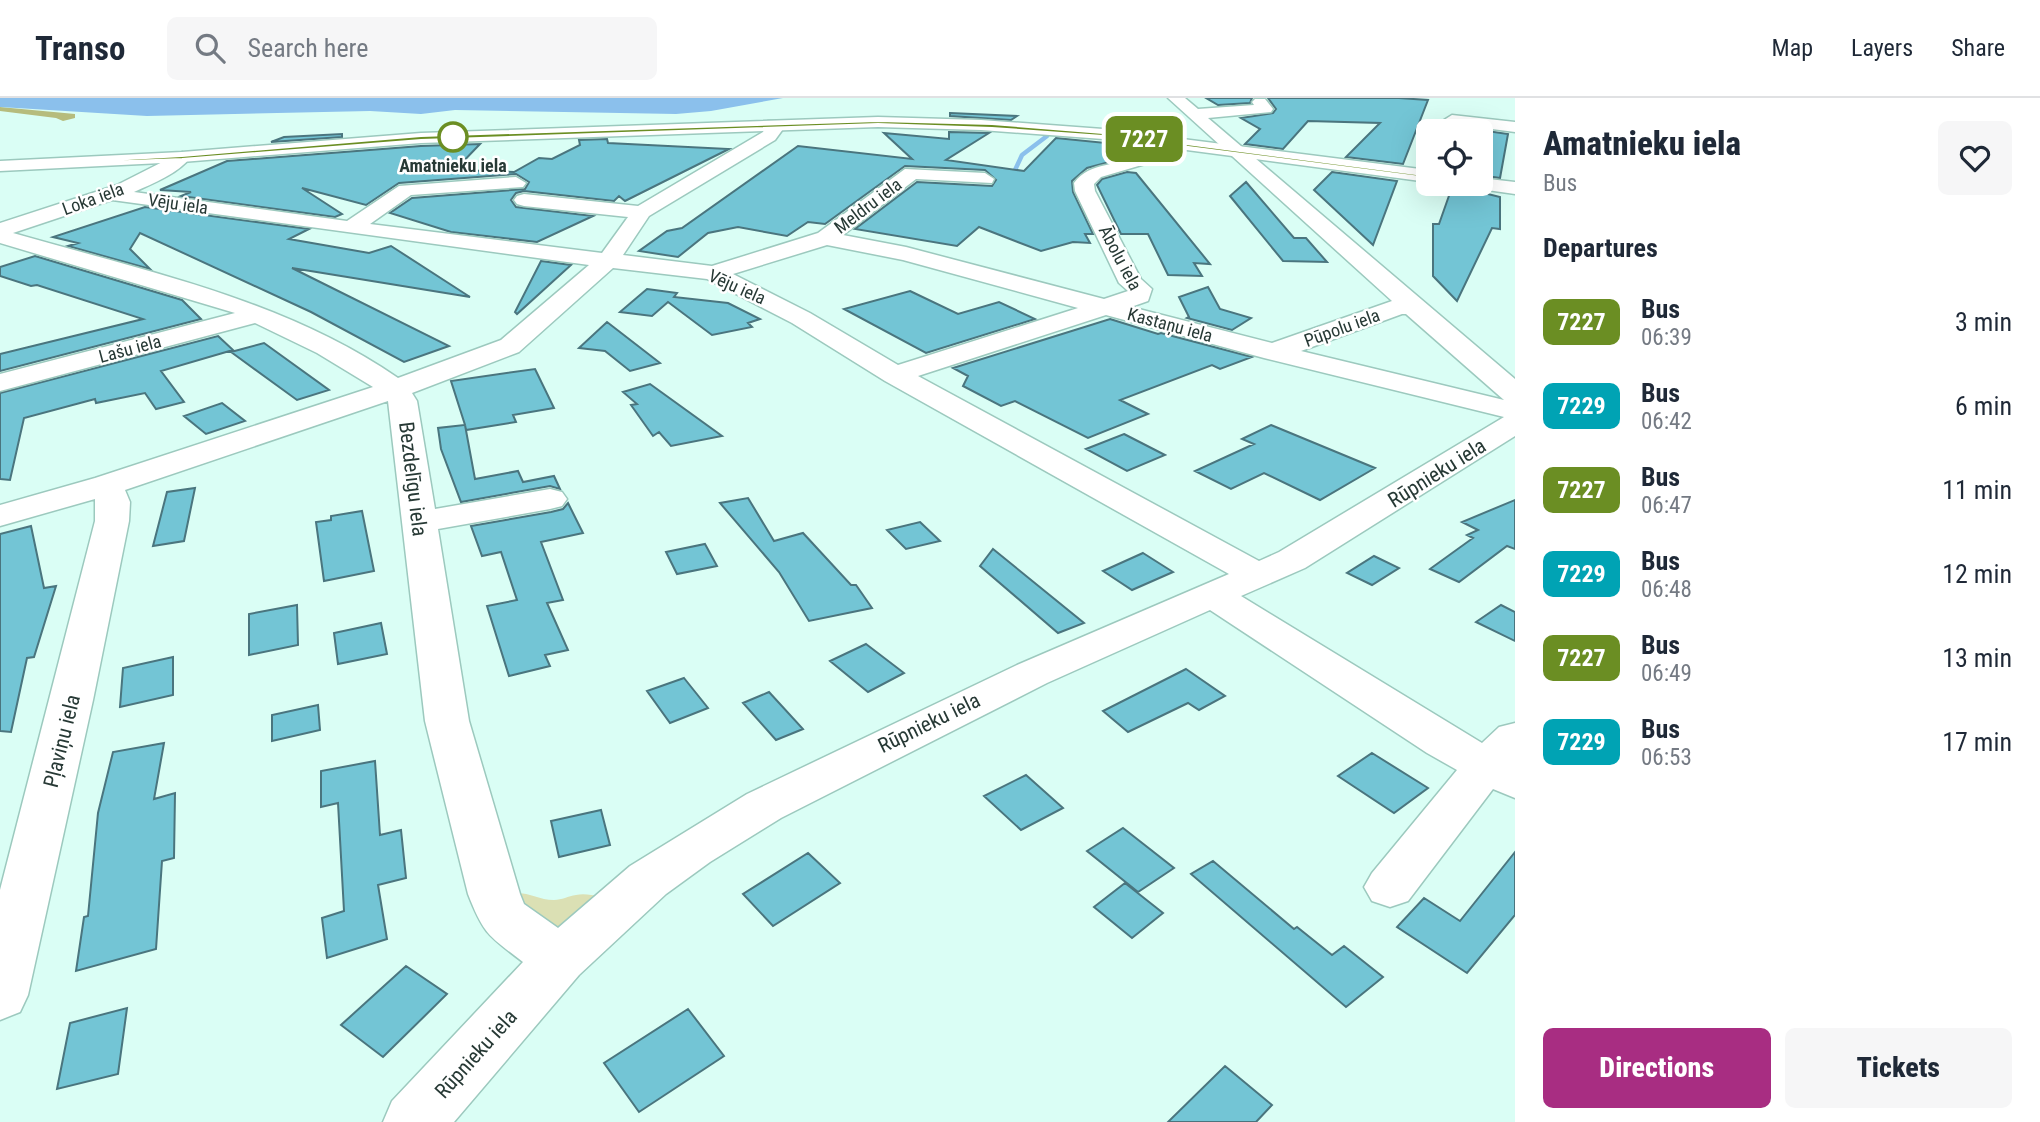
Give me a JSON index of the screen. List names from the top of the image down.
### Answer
{
  "streets": {
    "street": [
      "Loka iela",
      "Vēju iela",
      "Meldru iela",
      "Ābolu iela",
      "Kastaņu iela",
      "Pūpolu iela",
      "Lašu iela",
      "Rūpnieku iela",
      "Bezdelīgu iela",
      "Pļaviņu iela"
    ]
  },
  "crossings": [
    ["Loka iela", "Vēju iela"],
    ["Vēju iela", "Meldru iela"],
    ["Vēju iela", "Ābolu iela"],
    ["Vēju iela", "Rūpnieku iela"],
    ["Meldru iela", "Kastaņu iela"],
    ["Ābolu iela", "Kastaņu iela"],
    ["Kastaņu iela", "Pūpolu iela"],
    ["Rūpnieku iela", "Bezdelīgu iela"]
  ],
  "places": ["Amatnieku iela"],
  "lines": ["bus line 7227"],
  "page": {
    "header": "Transo",
    "search": "Search here",
    "nav": ["Map", "Layers", "Share"],
    "on_map": "7227",
    "heading": [
      ["Amatnieku iela", "Bus"],
      "Departures"
    ],
    "list": [
      {
        "mark": "7227",
        "name": "Bus",
        "note": "06:39",
        "value": "3 min"
      },
      {
        "mark": "7229",
        "name": "Bus",
        "note": "06:42",
        "value": "6 min"
      },
      {
        "mark": "7227",
        "name": "Bus",
        "note": "06:47",
        "value": "11 min"
      },
      {
        "mark": "7229",
        "name": "Bus",
        "note": "06:48",
        "value": "12 min"
      },
      {
        "mark": "7227",
        "name": "Bus",
        "note": "06:49",
        "value": "13 min"
      },
      {
        "mark": "7229",
        "name": "Bus",
        "note": "06:53",
        "value": "17 min"
      }
    ],
    "buttons": ["Directions", "Tickets"]
  }
}
